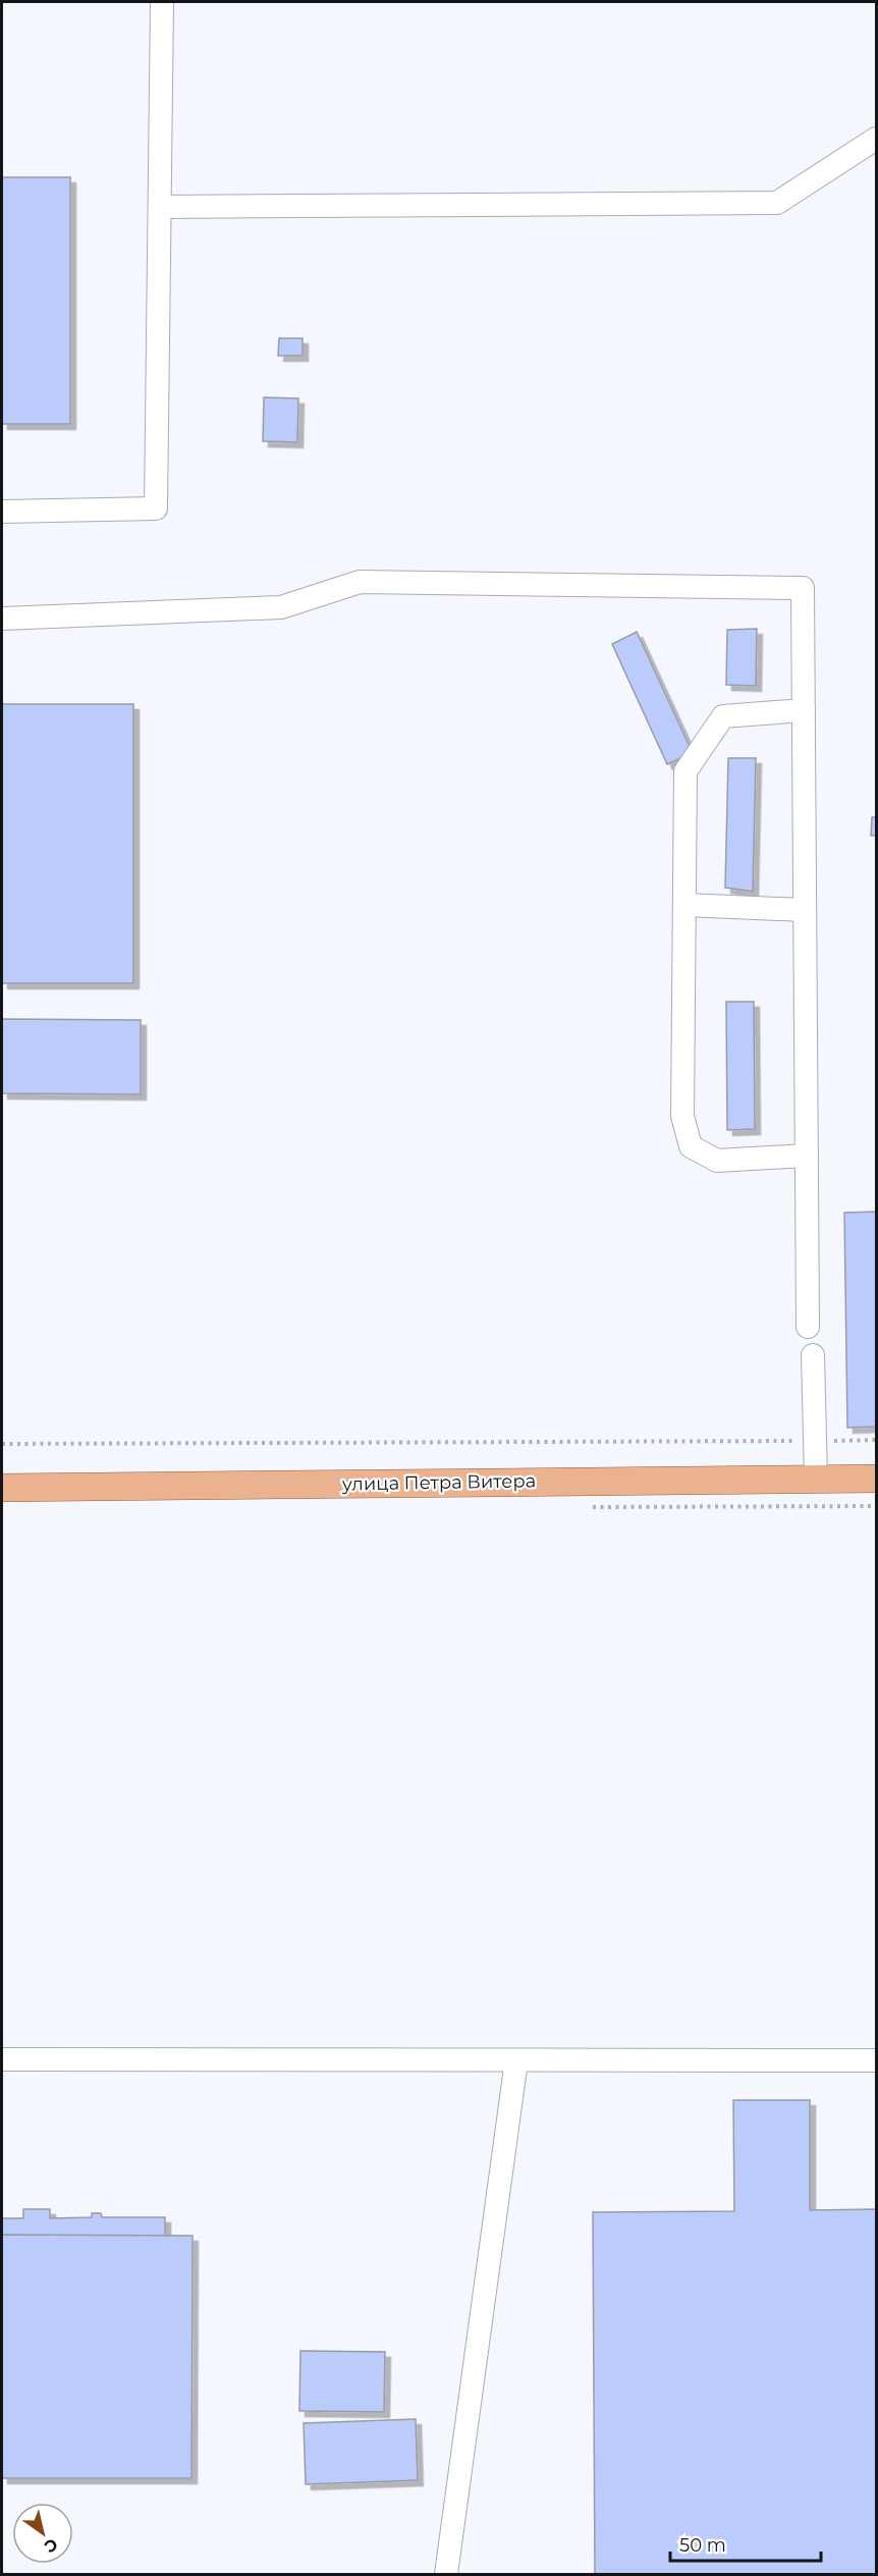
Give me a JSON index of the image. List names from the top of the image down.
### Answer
{
  "streets": {
    "main road": ["улица Петра Витера"]
  },
  "scale_bar": "50 m",
  "north": "bottom right"
}
